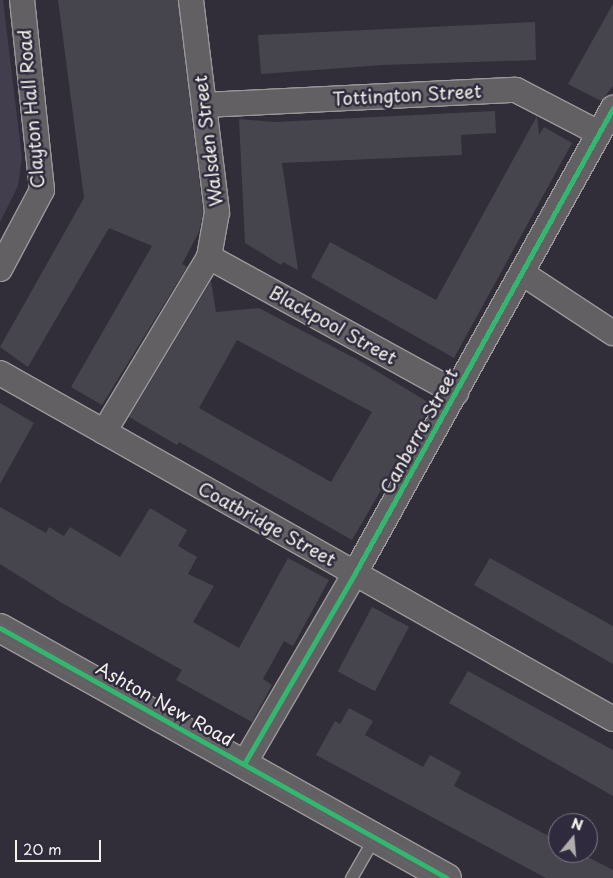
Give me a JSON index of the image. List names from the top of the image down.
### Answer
{
  "streets": {
    "main road": ["Ashton New Road"],
    "street": [
      "Tottington Street",
      "Clayton Hall Road",
      "Walsden Street",
      "Blackpool Street",
      "Canberra Street",
      "Coatbridge Street"
    ]
  },
  "crossings": [
    ["Tottington Street", "Walsden Street"],
    ["Tottington Street", "Canberra Street"],
    ["Walsden Street", "Blackpool Street"],
    ["Walsden Street", "Coatbridge Street"],
    ["Blackpool Street", "Canberra Street"],
    ["Canberra Street", "Coatbridge Street"],
    ["Canberra Street", "Ashton New Road"]
  ],
  "scale_bar": "20 m",
  "north": "top"
}
